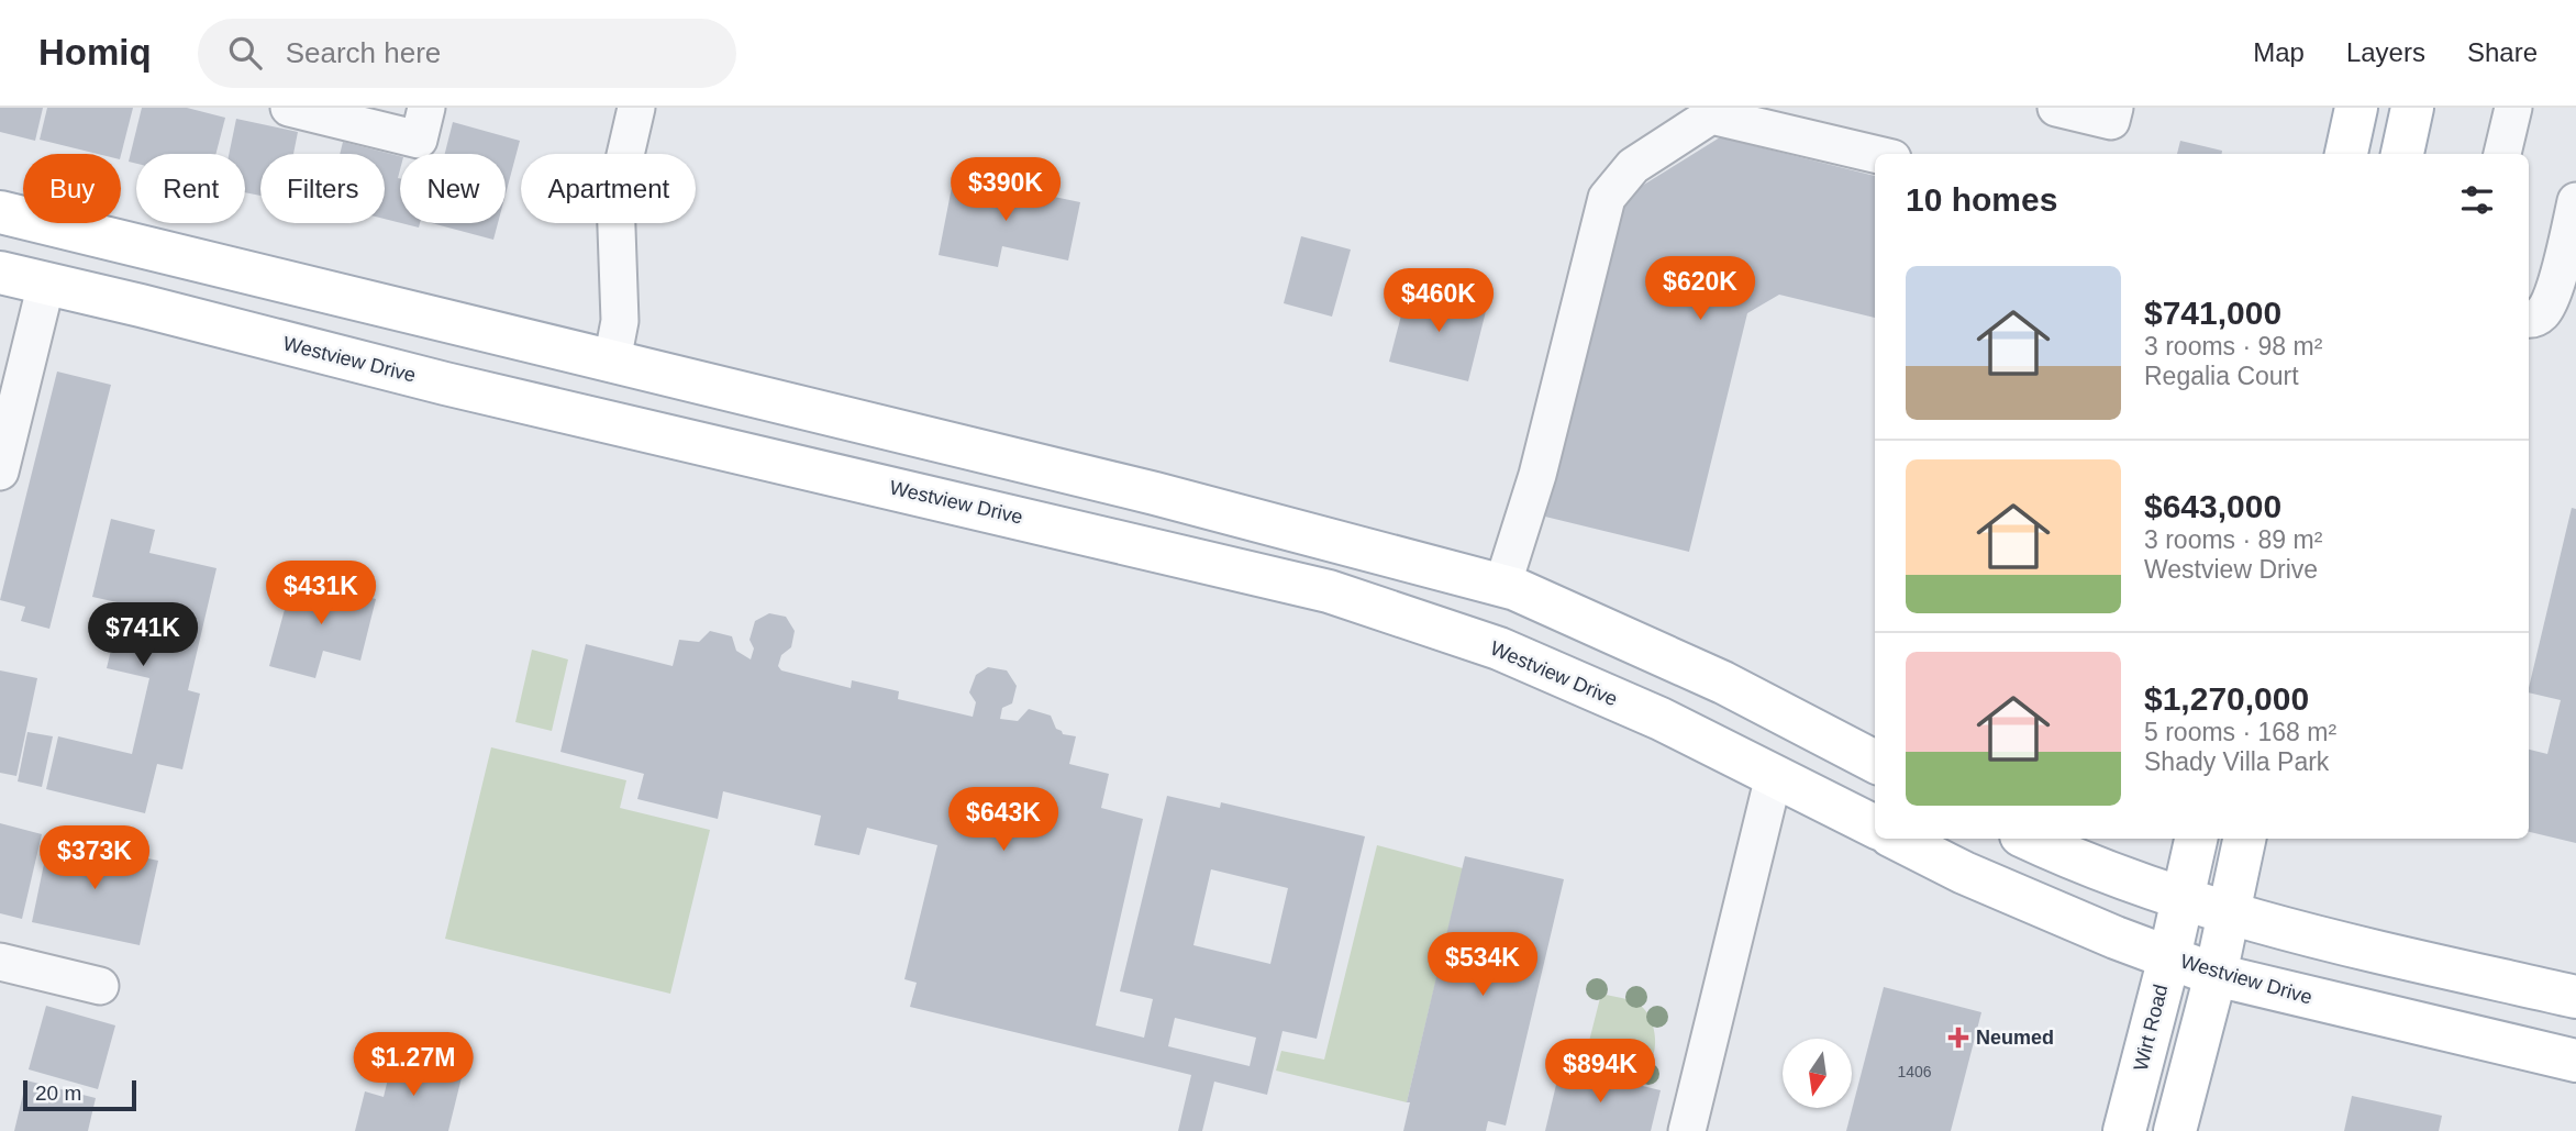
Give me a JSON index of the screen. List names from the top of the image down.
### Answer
{
  "streets": {
    "main road": ["Westview Drive", "Wirt Road"]
  },
  "crossings": [
    ["Westview Drive", "Wirt Road"]
  ],
  "places": {
    "health": ["Neumed"]
  },
  "house_numbers": ["1406"],
  "scale_bar": "20 m",
  "north": "bottom",
  "page": {
    "header": "Homiq",
    "search": "Search here",
    "nav": ["Map", "Layers", "Share"],
    "chip": [
      "Buy",
      "Rent",
      "Filters",
      "New",
      "Apartment"
    ],
    "heading": "10 homes",
    "price": [
      "$390K",
      "$620K",
      "$460K",
      "$431K",
      "$741K",
      "$643K",
      "$373K",
      "$534K",
      "$1.27M",
      "$894K"
    ],
    "list": [
      {
        "name": "$741,000",
        "note": "3 rooms · 98 m² · Regalia Court"
      },
      {
        "name": "$643,000",
        "note": "3 rooms · 89 m² · Westview Drive"
      },
      {
        "name": "$1,270,000",
        "note": "5 rooms · 168 m² · Shady Villa Park"
      }
    ],
    "scale": "20 m"
  }
}
